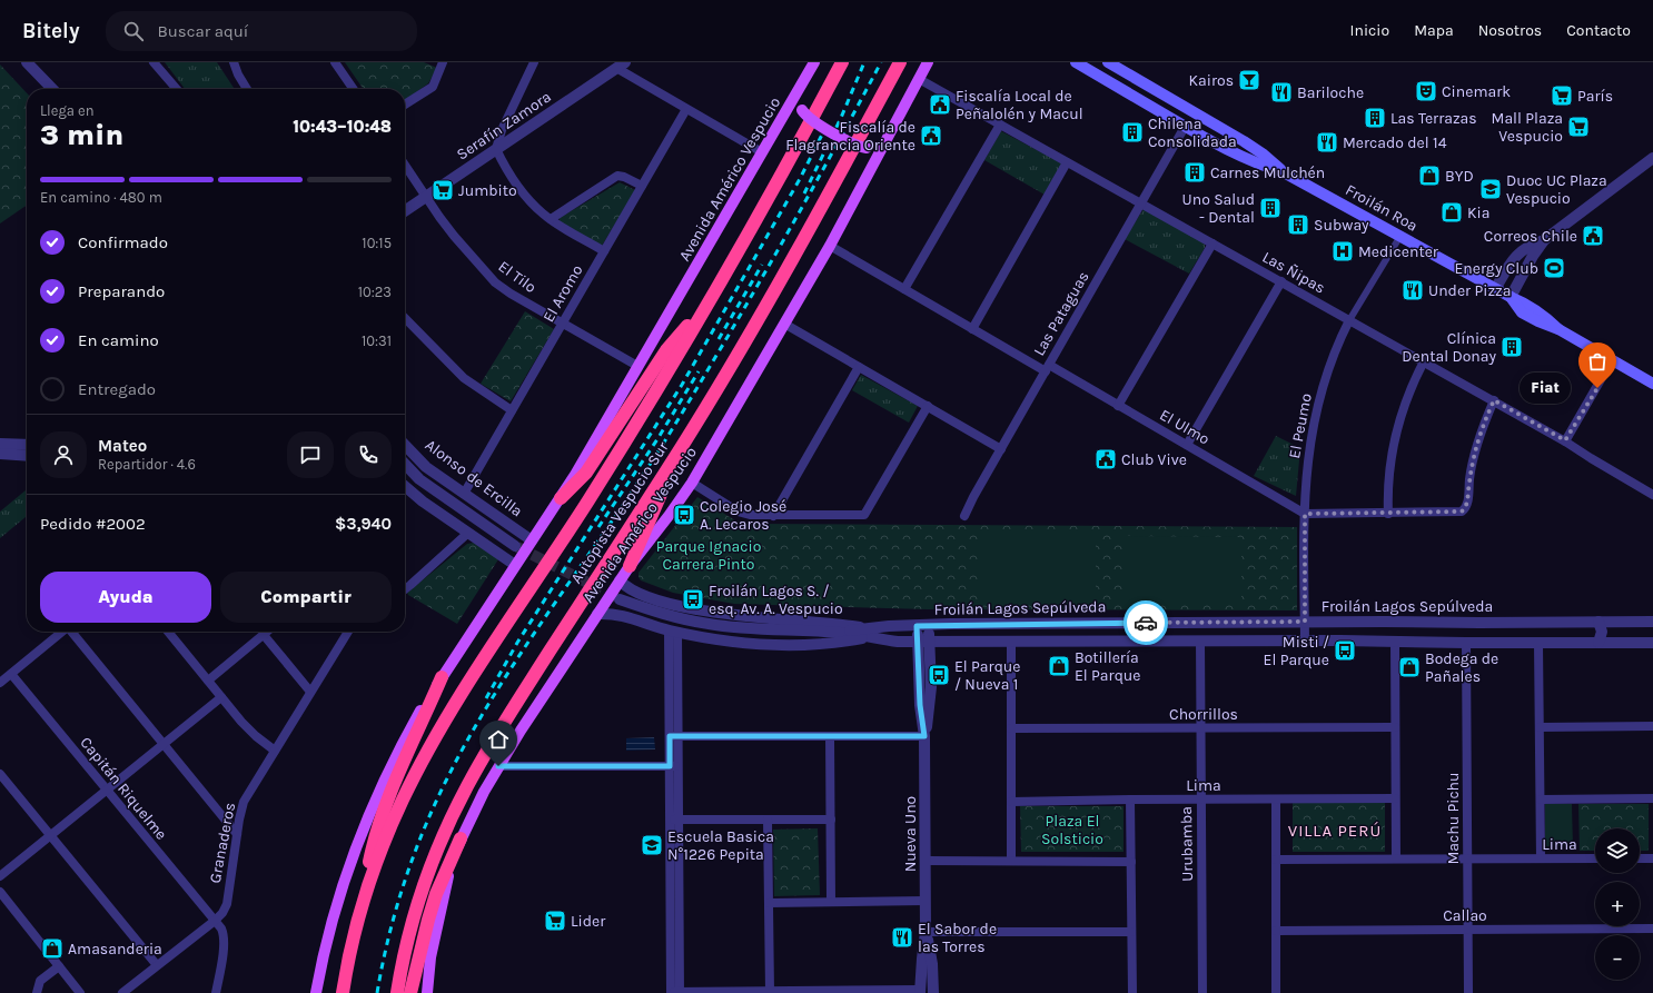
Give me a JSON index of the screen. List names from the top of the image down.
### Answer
{
  "streets": {
    "highway": ["Autopista Vespucio Sur"],
    "main road": ["Avenida Américo Vespucio", "Froilán Roa"],
    "street": [
      "Serafín Zamora",
      "Las Ñipas",
      "El Tilo",
      "El Aromo",
      "Las Pataguas",
      "El Peumo",
      "El Ulmo",
      "Alonso de Ercilla",
      "Froilán Lagos Sepúlveda",
      "Chorrillos",
      "Lima",
      "Capitán Riquelme",
      "Machu Pichu",
      "Nueva Uno",
      "Granaderos",
      "Urubamba",
      "Callao"
    ]
  },
  "crossings": [
    ["Serafín Zamora", "El Tilo"],
    ["Avenida Américo Vespucio", "Las Ñipas"],
    ["Avenida Américo Vespucio", "El Tilo"],
    ["Avenida Américo Vespucio", "El Ulmo"],
    ["Avenida Américo Vespucio", "Alonso de Ercilla"],
    ["Avenida Américo Vespucio", "Froilán Lagos Sepúlveda"],
    ["Froilán Roa", "Las Pataguas"],
    ["Froilán Roa", "El Peumo"],
    ["Las Ñipas", "Las Pataguas"],
    ["Las Ñipas", "El Peumo"],
    ["El Tilo", "El Aromo"],
    ["El Aromo", "Alonso de Ercilla"],
    ["Las Pataguas", "El Ulmo"],
    ["El Peumo", "El Ulmo"],
    ["El Peumo", "Froilán Lagos Sepúlveda"],
    ["Froilán Lagos Sepúlveda", "Machu Pichu"],
    ["Froilán Lagos Sepúlveda", "Nueva Uno"],
    ["Froilán Lagos Sepúlveda", "Urubamba"],
    ["Chorrillos", "Urubamba"],
    ["Lima", "Machu Pichu"],
    ["Lima", "Urubamba"],
    ["Capitán Riquelme", "Granaderos"],
    ["Machu Pichu", "Callao"]
  ],
  "districts": ["VILLA PERÚ"],
  "parks": ["Parque Ignacio Carrera Pinto", "Plaza El Solsticio"],
  "places": {
    "bar": ["Kairos"],
    "theatre": ["Cinemark"],
    "restaurant": [
      "Bariloche",
      "Mercado del 14",
      "Under Pizza",
      "El Sabor de las Torres"
    ],
    "supermarket": [
      "París",
      "Mall Plaza Vespucio",
      "Jumbito",
      "Lider"
    ],
    "public building": [
      "Fiscalía Local de Peñalolén y Macul",
      "Fiscalía de Flagrancia Oriente",
      "Correos Chile",
      "Club Vive"
    ],
    "building": [
      "Las Terrazas",
      "Chilena Consolidada",
      "Carnes Mulchén",
      "Uno Salud - Dental",
      "Subway",
      "Clínica Dental Donay"
    ],
    "shop": [
      "BYD",
      "Kia",
      "Botillería El Parque",
      "Bodega de Pañales",
      "Amasanderia"
    ],
    "school or university": ["Duoc UC Plaza Vespucio", "Escuela Basica N°1226 Pepita"],
    "hospital": ["Medicenter"],
    "sports": ["Energy Club"],
    "other": ["Fiat"],
    "bus stop": [
      "Colegio José A. Lecaros",
      "Froilán Lagos S. / esq. Av. A. Vespucio",
      "Misti / El Parque",
      "El Parque / Nueva 1"
    ]
  },
  "page": {
    "header": "Bitely",
    "search": "Buscar aquí",
    "nav": [
      "Inicio",
      "Mapa",
      "Nosotros",
      "Contacto"
    ],
    "heading": ["3 min", "Llega en", "10:43–10:48"],
    "panel": [
      "Mateo",
      "Repartidor · 4.6",
      "Pedido #2002",
      "$3,940"
    ],
    "bar": "En camino · 480 m",
    "list": [
      ["Confirmado", "10:15"],
      ["Preparando", "10:23"],
      ["En camino", "10:31"],
      "Entregado"
    ],
    "bubble": "Fiat",
    "buttons": ["Ayuda", "Compartir"],
    "map_buttons": ["+", "−"]
  }
}
